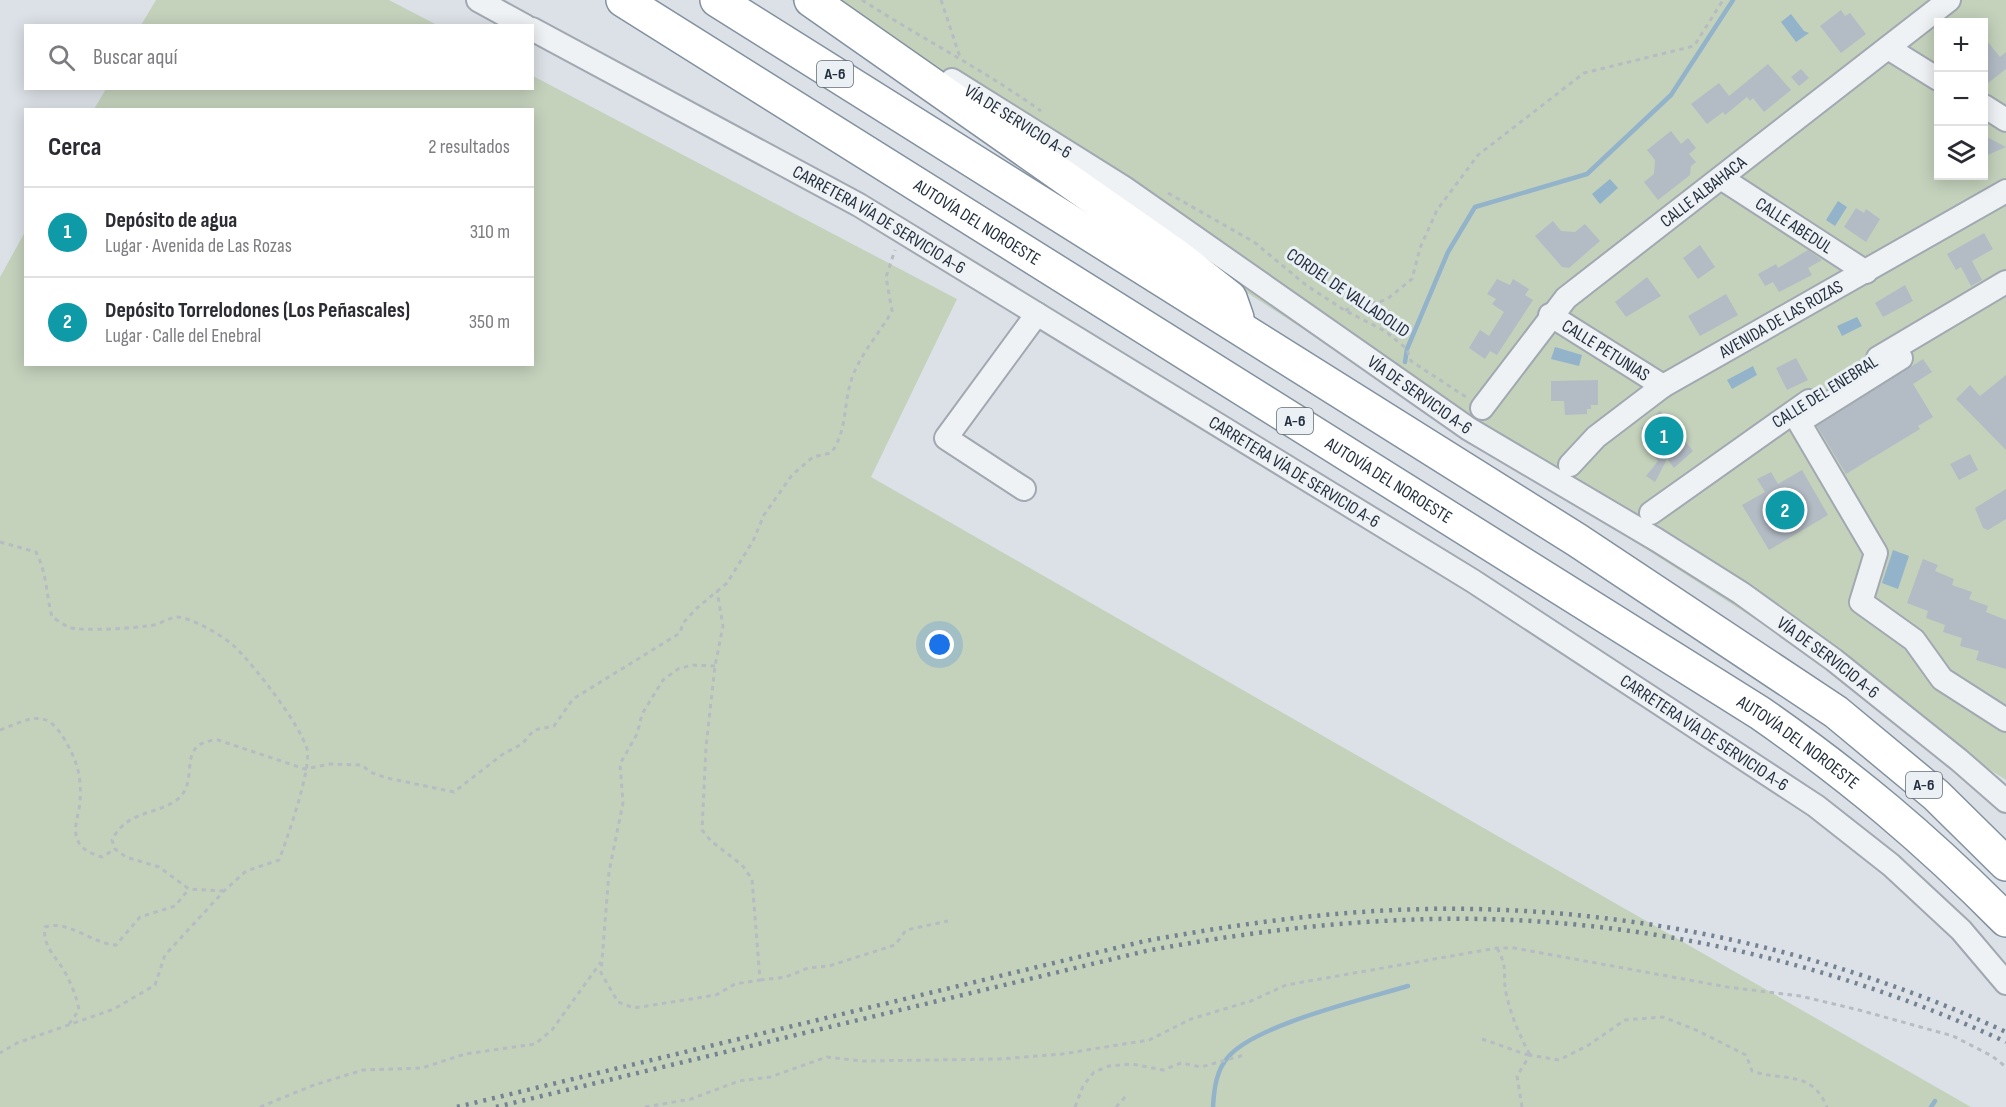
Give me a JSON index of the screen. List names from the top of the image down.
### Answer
{
  "streets": {
    "highway": ["A-6", "AUTOVÍA DEL NOROESTE"],
    "street": [
      "VÍA DE SERVICIO A-6",
      "CALLE ALBAHACA",
      "CARRETERA VÍA DE SERVICIO A-6",
      "CALLE ABEDUL",
      "AVENIDA DE LAS ROZAS",
      "CALLE PETUNIAS",
      "CALLE DEL ENEBRAL"
    ],
    "path": ["CORDEL DE VALLADOLID"]
  },
  "crossings": [
    ["CALLE ALBAHACA", "CALLE ABEDUL"],
    ["CALLE ALBAHACA", "CORDEL DE VALLADOLID"],
    ["CALLE ALBAHACA", "CALLE PETUNIAS"],
    ["CALLE ABEDUL", "AVENIDA DE LAS ROZAS"],
    ["AVENIDA DE LAS ROZAS", "CALLE PETUNIAS"]
  ],
  "page": {
    "map_buttons": ["+", "−"],
    "search": "Buscar aquí",
    "heading": ["Cerca", "2 resultados"],
    "list": [
      {
        "mark": "1",
        "name": "Depósito de agua",
        "note": "Lugar · Avenida de Las Rozas",
        "value": "310 m"
      },
      {
        "mark": "2",
        "name": "Depósito Torrelodones (Los Peñascales)",
        "note": "Lugar · Calle del Enebral",
        "value": "350 m"
      }
    ],
    "pins": ["1", "2"]
  }
}
